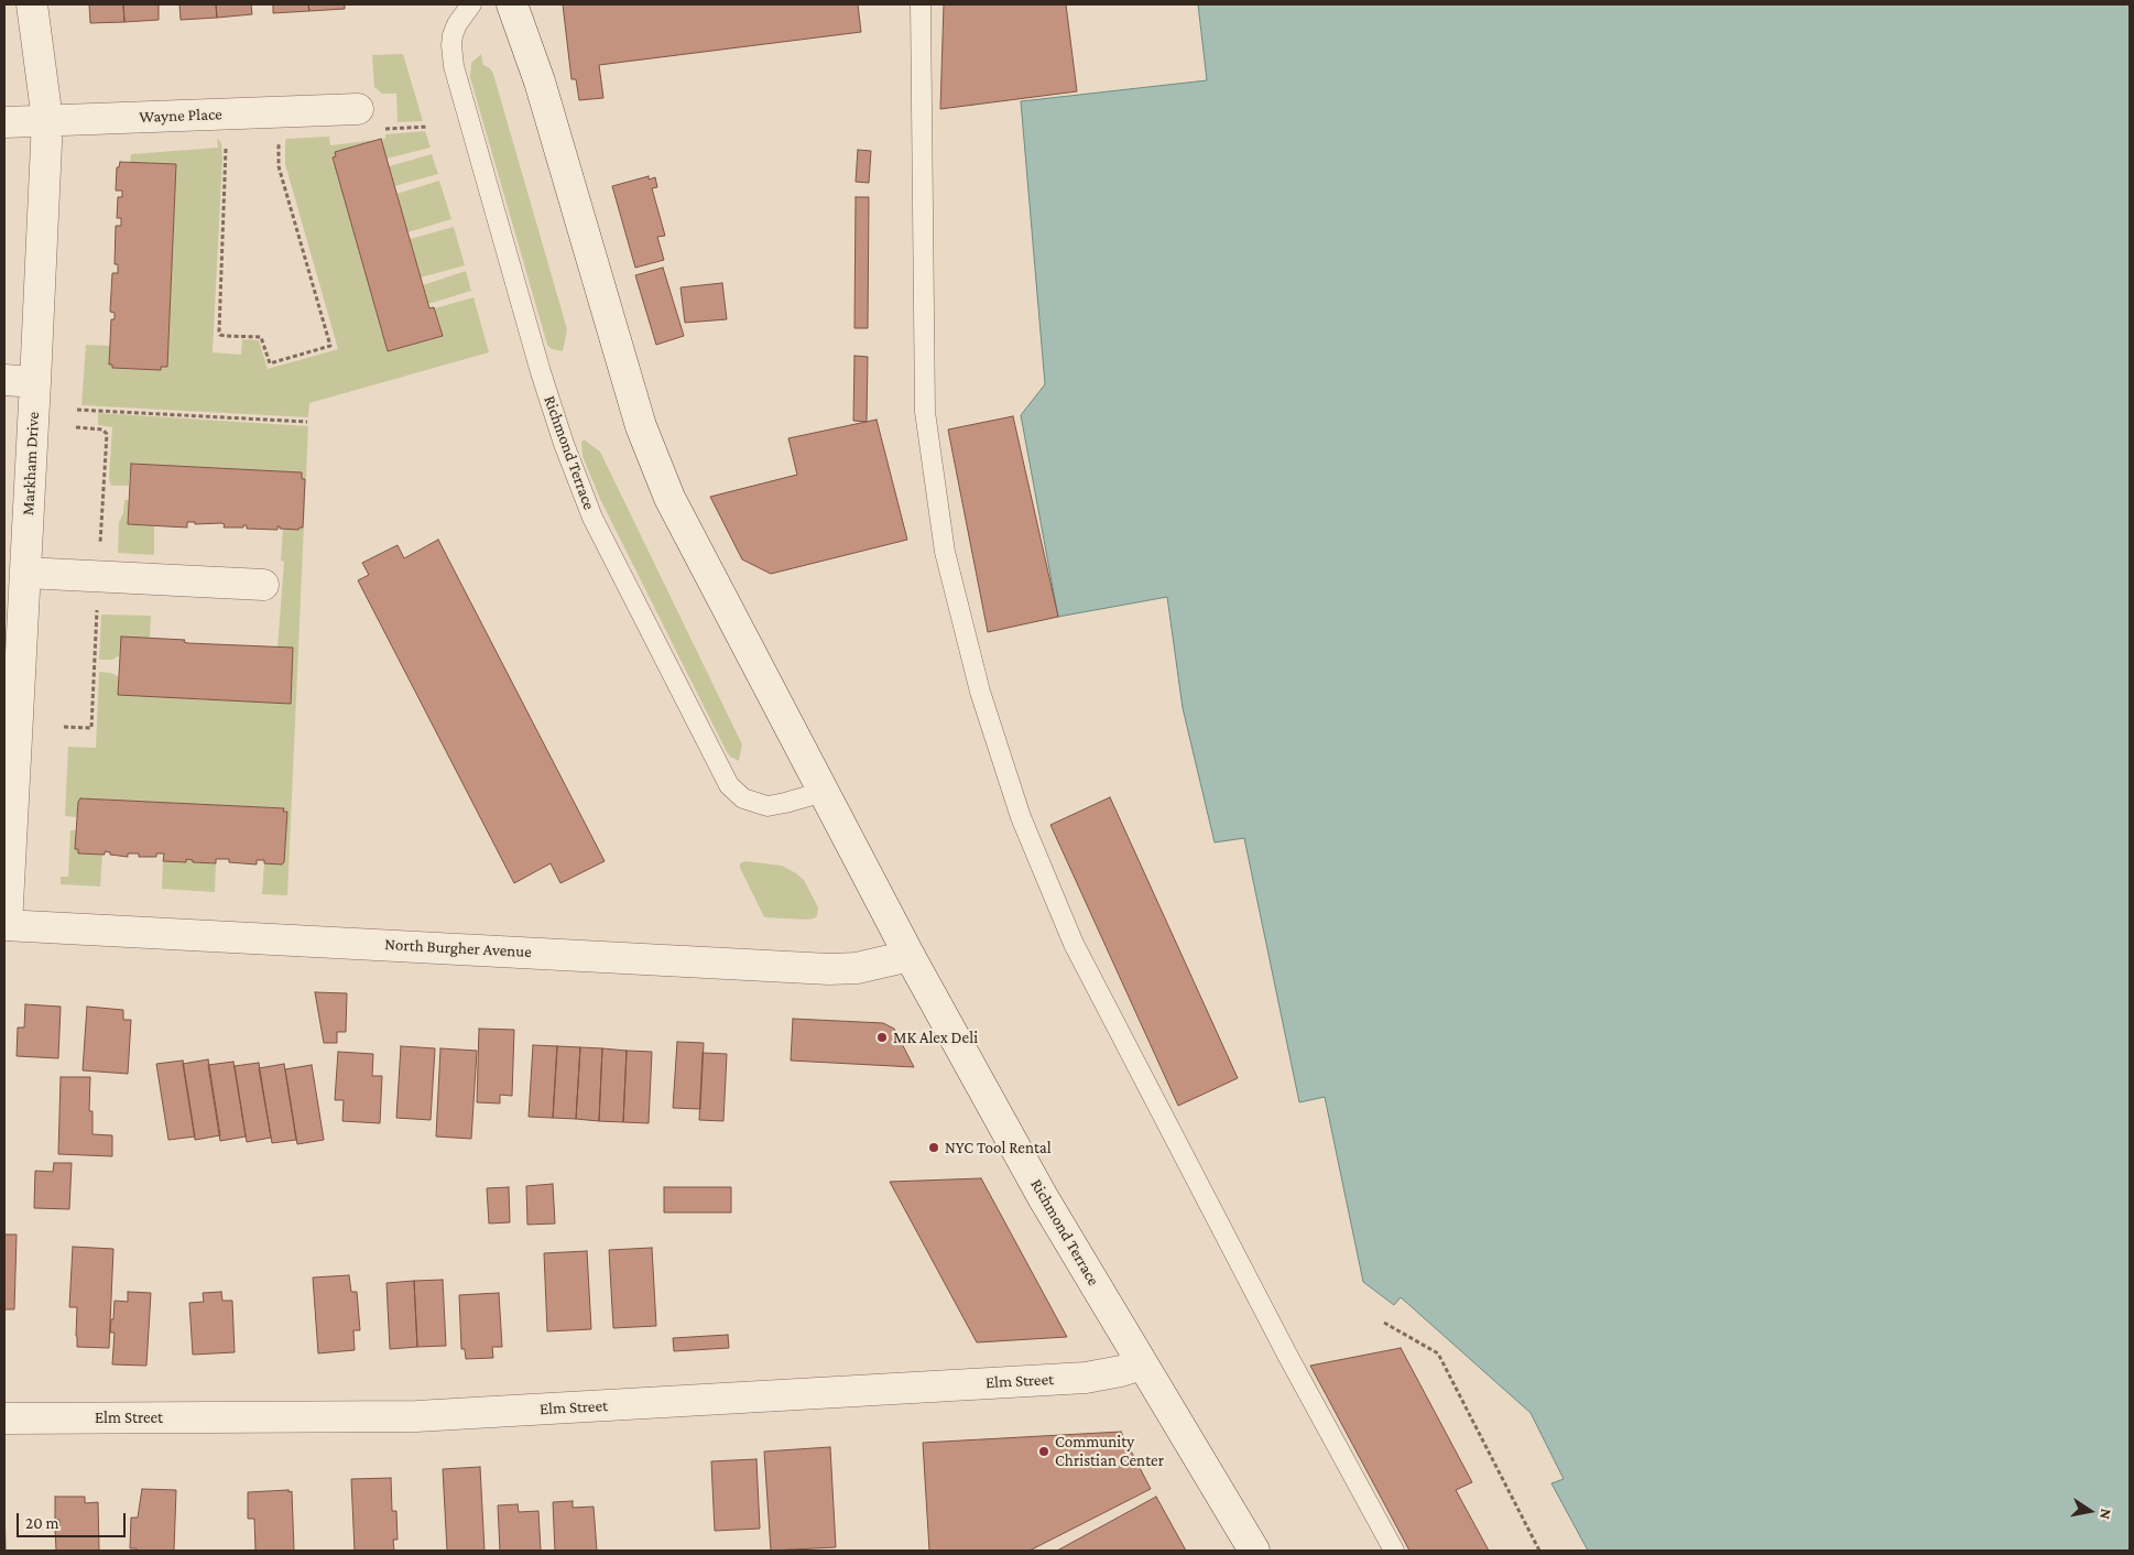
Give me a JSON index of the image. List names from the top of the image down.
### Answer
{
  "streets": {
    "street": [
      "Wayne Place",
      "Richmond Terrace",
      "Markham Drive",
      "North Burgher Avenue",
      "Elm Street"
    ]
  },
  "crossings": [
    ["Wayne Place", "Markham Drive"],
    ["Richmond Terrace", "North Burgher Avenue"],
    ["Richmond Terrace", "Elm Street"],
    ["Markham Drive", "North Burgher Avenue"]
  ],
  "places": ["MK Alex Deli", "NYC Tool Rental", "Community Christian Center"],
  "scale_bar": "20 m",
  "north": "right"
}
